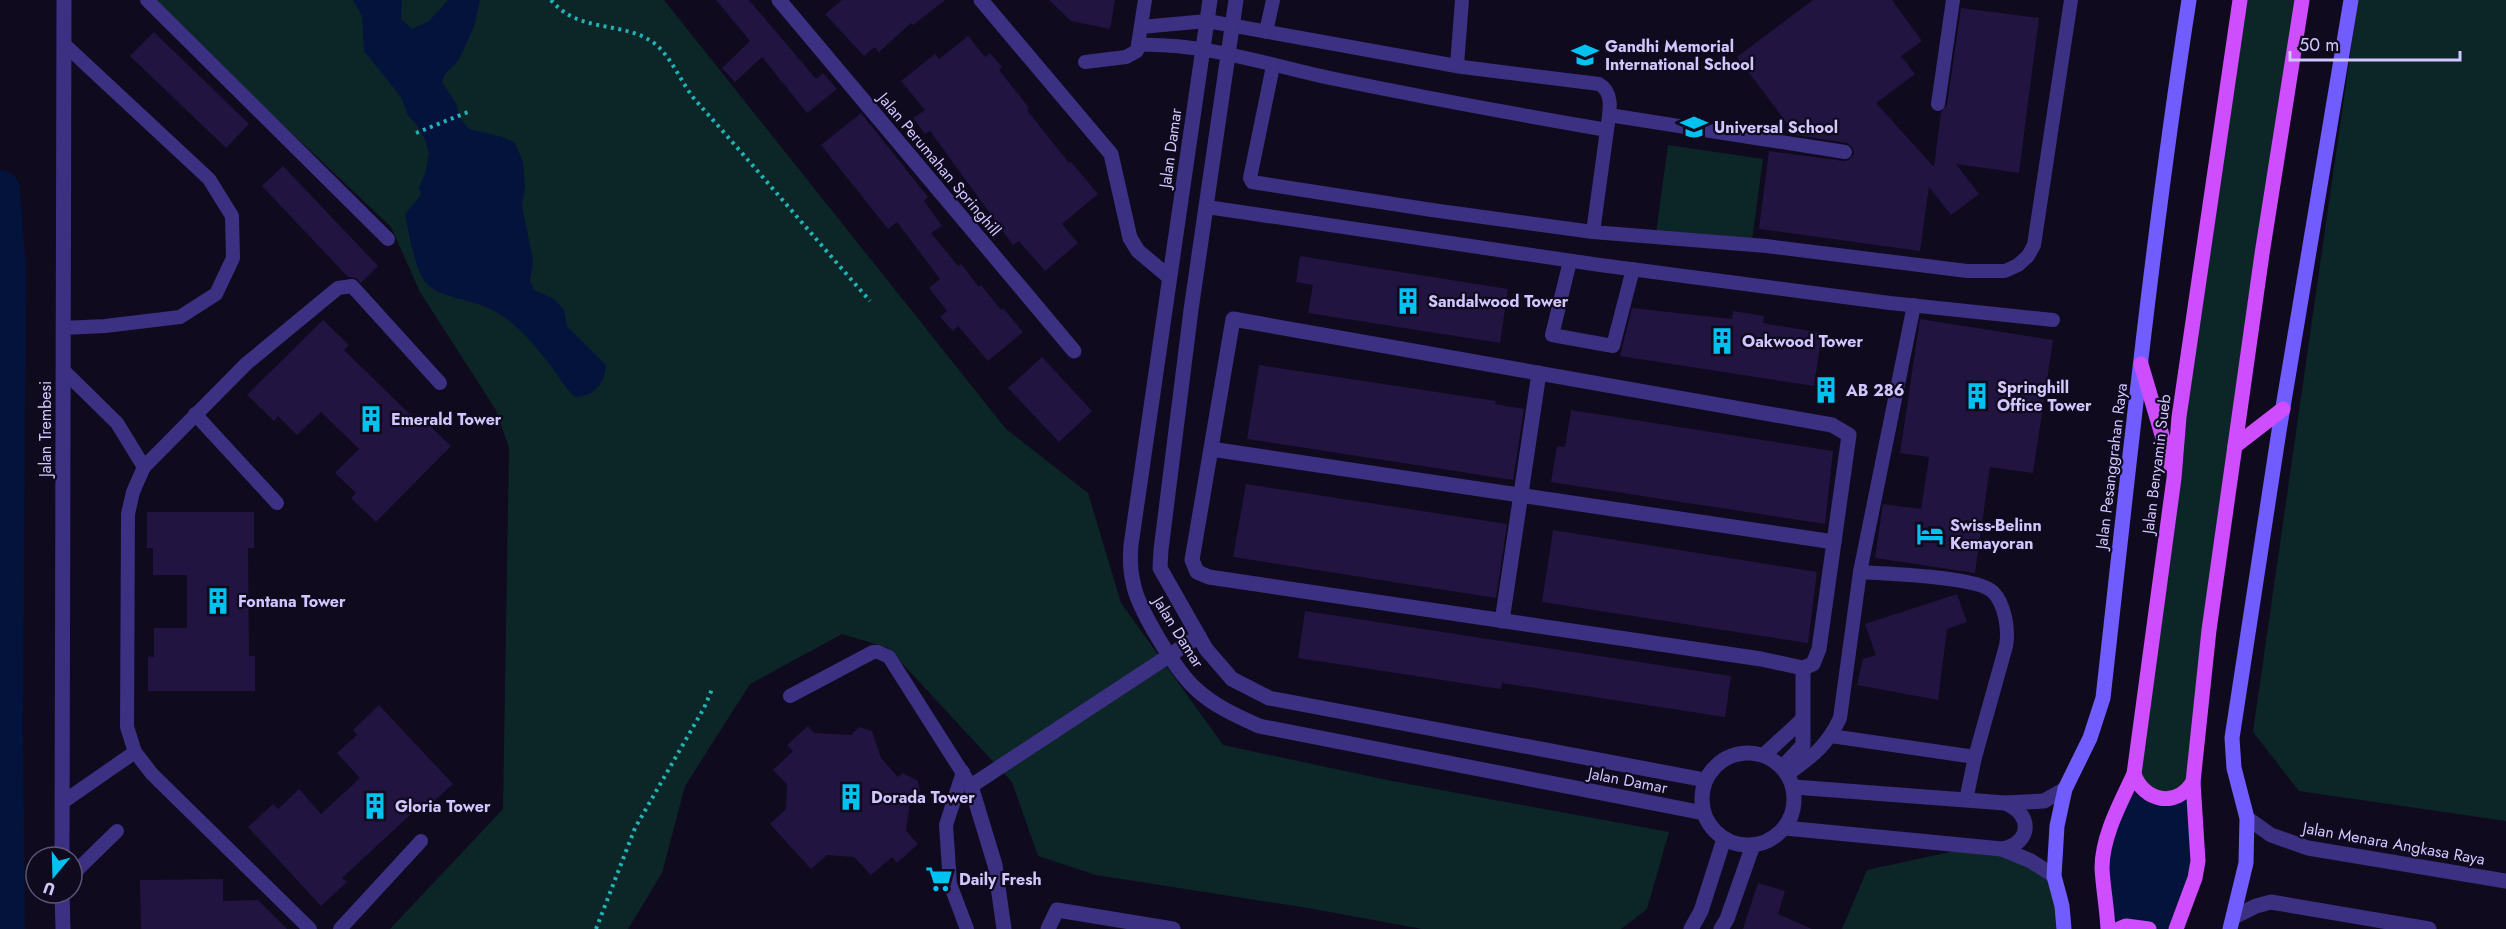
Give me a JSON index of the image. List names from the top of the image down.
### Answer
{
  "streets": {
    "main road": ["Jalan Benyamin Sueb", "Jalan Pesanggrahan Raya"],
    "street": [
      "Jalan Damar",
      "Jalan Perumahan Springhill",
      "Jalan Trembesi",
      "Jalan Menara Angkasa Raya"
    ]
  },
  "places": {
    "school or university": ["Gandhi Memorial International School", "Universal School"],
    "building": [
      "Sandalwood Tower",
      "Oakwood Tower",
      "AB 286",
      "Springhill Office Tower",
      "Emerald Tower",
      "Fontana Tower",
      "Dorada Tower",
      "Gloria Tower"
    ],
    "hotel": ["Swiss-Belinn Kemayoran"],
    "supermarket": ["Daily Fresh"]
  },
  "scale_bar": "50 m",
  "north": "bottom"
}
